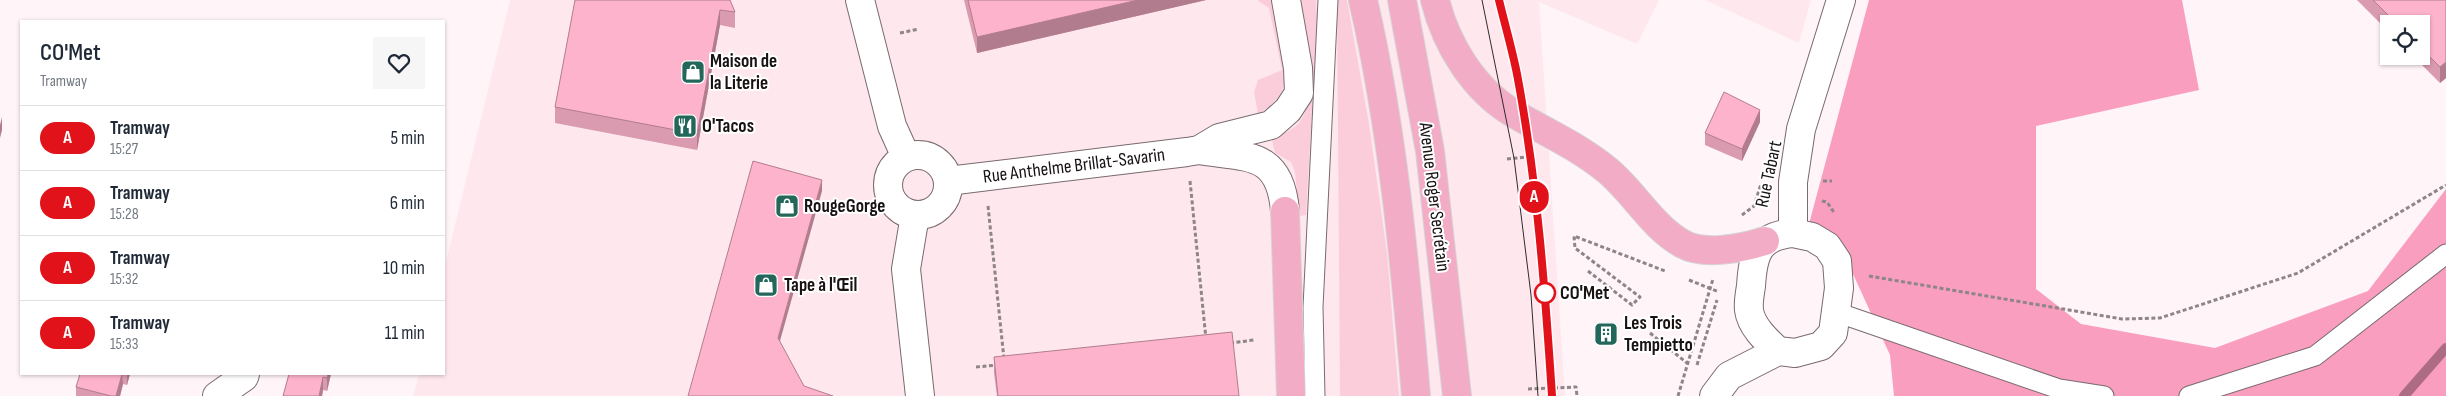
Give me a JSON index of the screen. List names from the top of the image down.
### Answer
{
  "streets": {
    "main road": ["Avenue Roger Secrétain"],
    "street": ["Rue Anthelme Brillat-Savarin", "Rue Tabart"]
  },
  "places": {
    "shop": ["Maison de la Literie", "RougeGorge", "Tape à l'Œil"],
    "restaurant": ["O'Tacos"],
    "other": ["CO'Met"],
    "building": ["Les Trois Tempietto"]
  },
  "lines": ["tram line A"],
  "page": {
    "on_map": "A",
    "heading": ["CO'Met", "Tramway"],
    "list": [
      {
        "mark": "A",
        "name": "Tramway",
        "note": "15:27",
        "value": "5 min"
      },
      {
        "mark": "A",
        "name": "Tramway",
        "note": "15:28",
        "value": "6 min"
      },
      {
        "mark": "A",
        "name": "Tramway",
        "note": "15:32",
        "value": "10 min"
      },
      {
        "mark": "A",
        "name": "Tramway",
        "note": "15:33",
        "value": "11 min"
      }
    ]
  }
}
